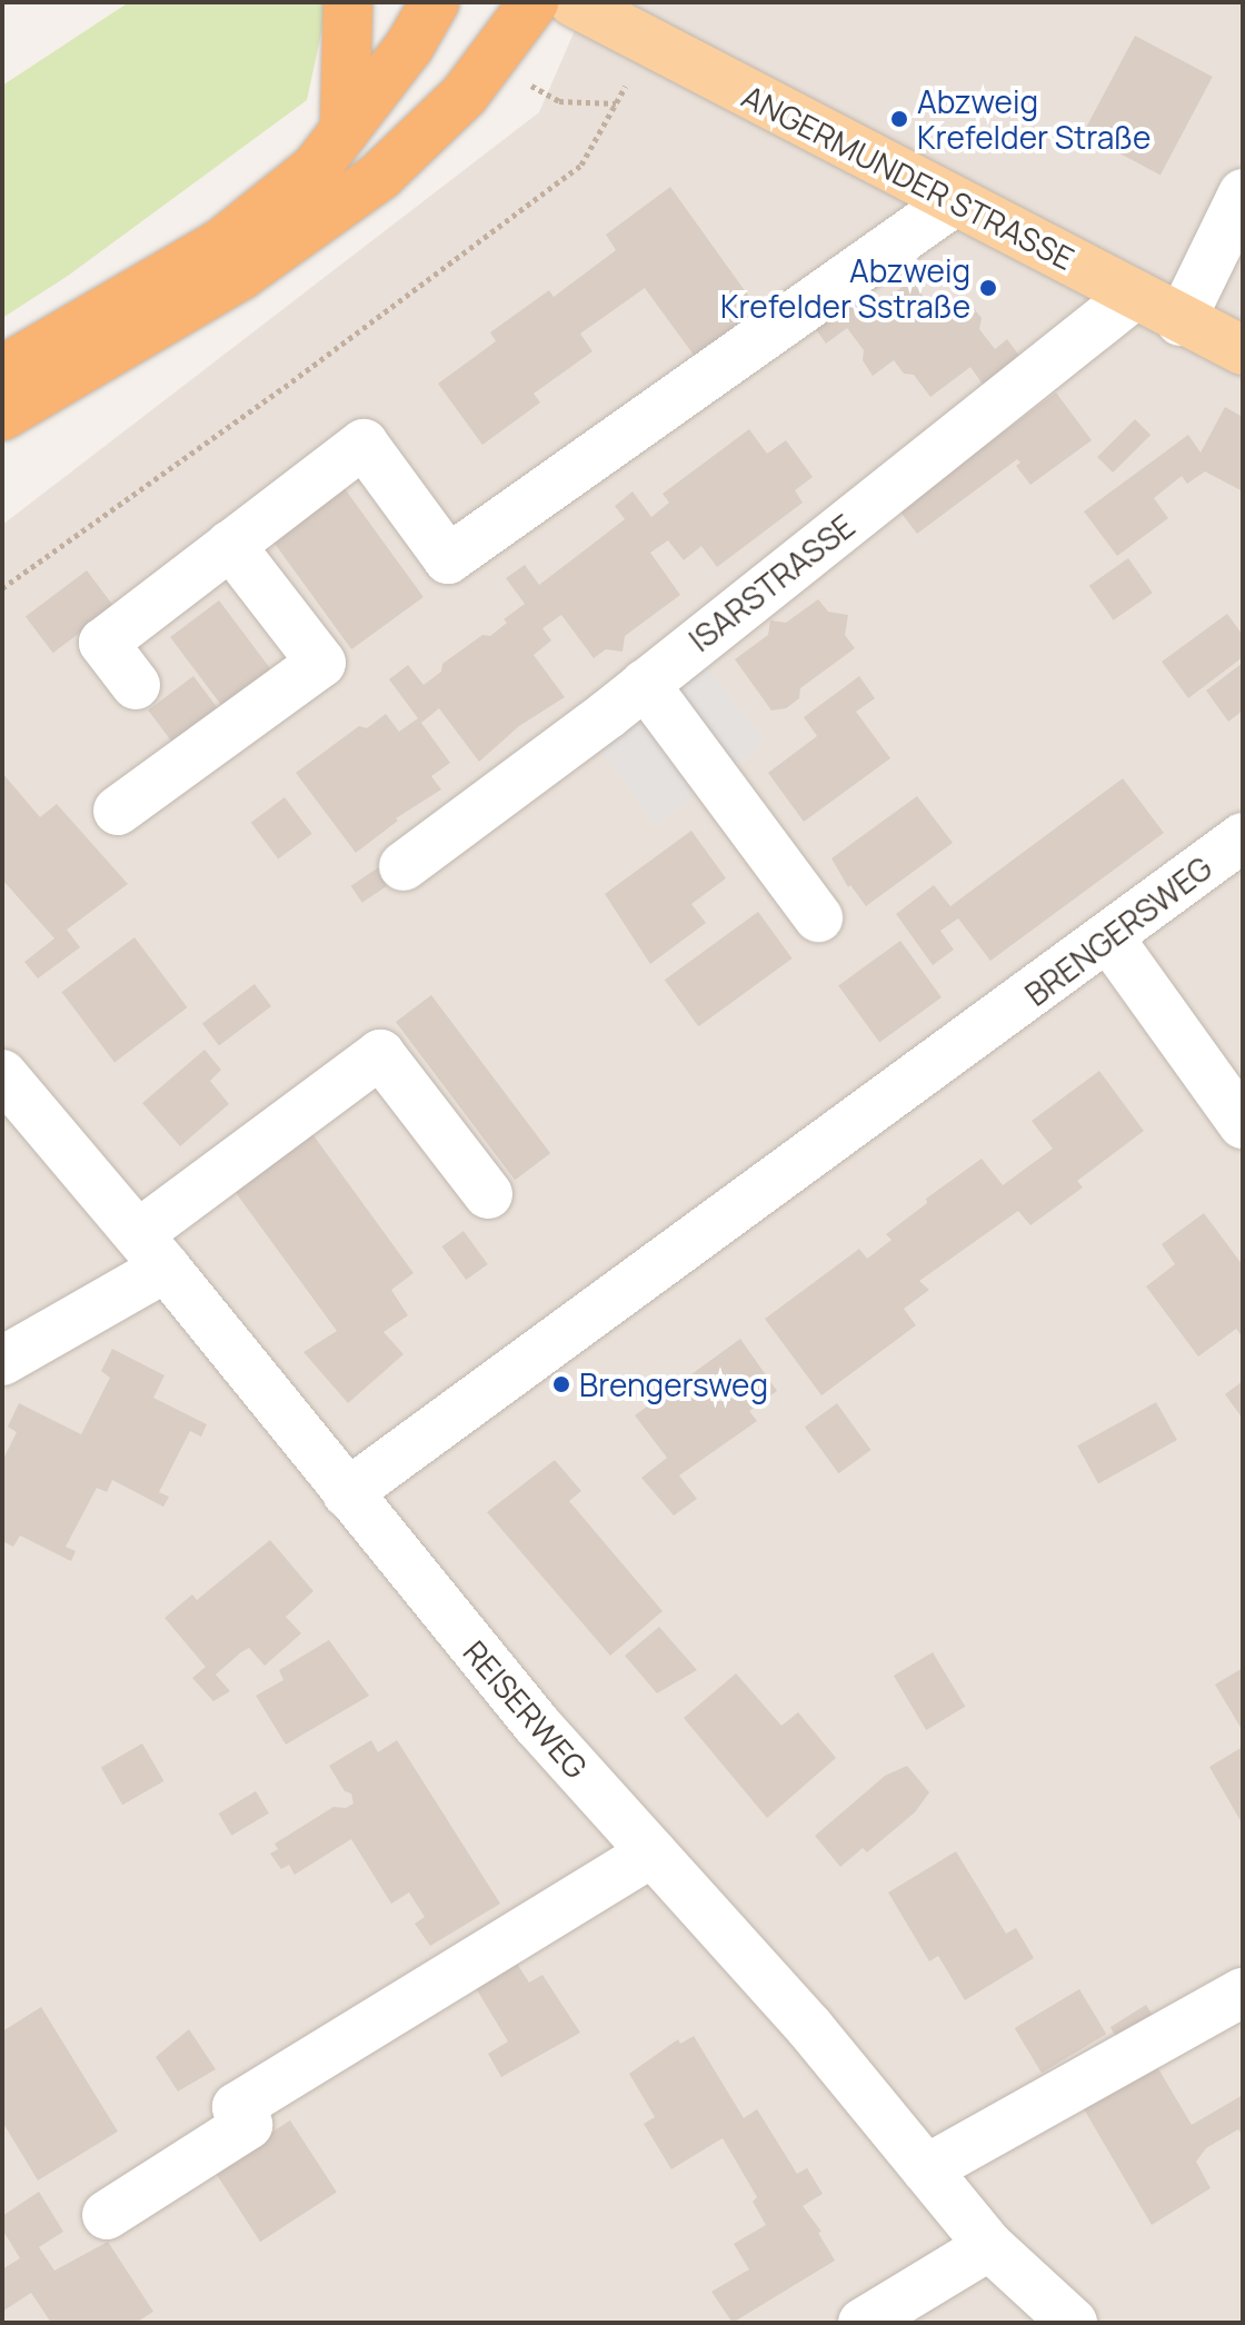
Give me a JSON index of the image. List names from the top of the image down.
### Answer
{
  "streets": {
    "main road": ["ANGERMUNDER STRASSE"],
    "street": ["ISARSTRASSE", "BRENGERSWEG", "REISERWEG"]
  },
  "crossings": [
    ["ANGERMUNDER STRASSE", "ISARSTRASSE"],
    ["BRENGERSWEG", "REISERWEG"]
  ],
  "places": ["Abzweig Krefelder Straße", "Abzweig Krefelder Sstraße", "Brengersweg"]
}
